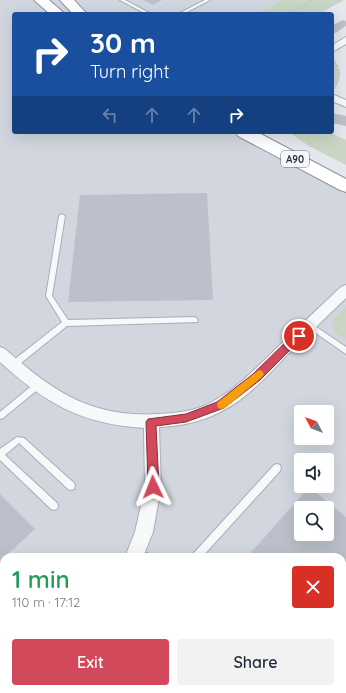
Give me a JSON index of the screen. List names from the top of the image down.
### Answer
{
  "streets": {
    "highway": ["A90"]
  },
  "north": "top left",
  "page": {
    "turn": ["30 m", "Turn right"],
    "heading": ["1 min", "110 m · 17:12"],
    "buttons": ["Exit", "Share"]
  }
}
